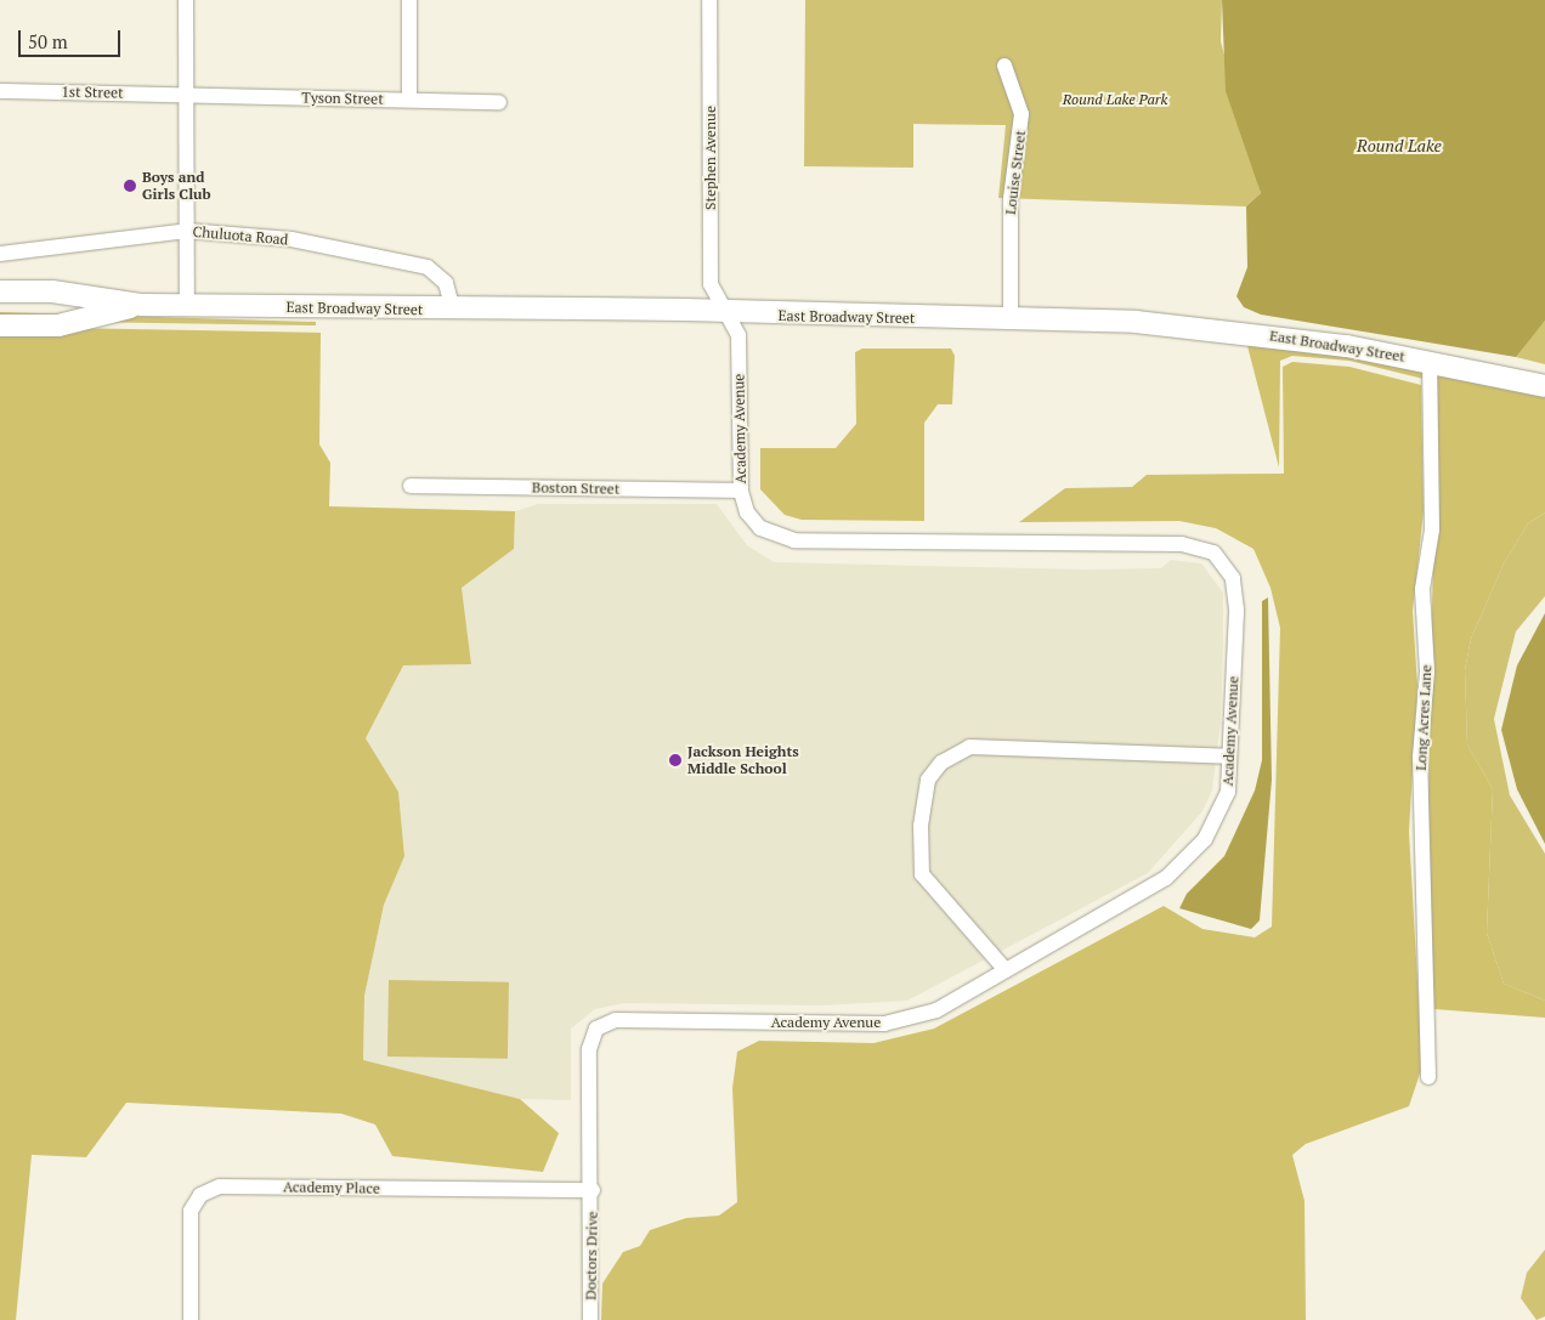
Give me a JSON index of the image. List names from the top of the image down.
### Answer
{
  "streets": {
    "main road": ["East Broadway Street"],
    "street": [
      "1st Street",
      "Tyson Street",
      "Stephen Avenue",
      "Louise Street",
      "Chuluota Road",
      "Academy Avenue",
      "Boston Street",
      "Long Acres Lane",
      "Academy Place",
      "Doctors Drive"
    ]
  },
  "crossings": [
    ["1st Street", "Tyson Street"],
    ["Stephen Avenue", "East Broadway Street"],
    ["Stephen Avenue", "Academy Avenue"],
    ["Louise Street", "East Broadway Street"],
    ["Chuluota Road", "East Broadway Street"],
    ["East Broadway Street", "Academy Avenue"],
    ["East Broadway Street", "Long Acres Lane"],
    ["Academy Avenue", "Boston Street"],
    ["Academy Avenue", "Academy Place"],
    ["Academy Avenue", "Doctors Drive"],
    ["Academy Place", "Doctors Drive"]
  ],
  "water": ["Round Lake"],
  "parks": ["Round Lake Park"],
  "places": ["Boys and Girls Club", "Jackson Heights Middle School"],
  "scale_bar": "50 m"
}
